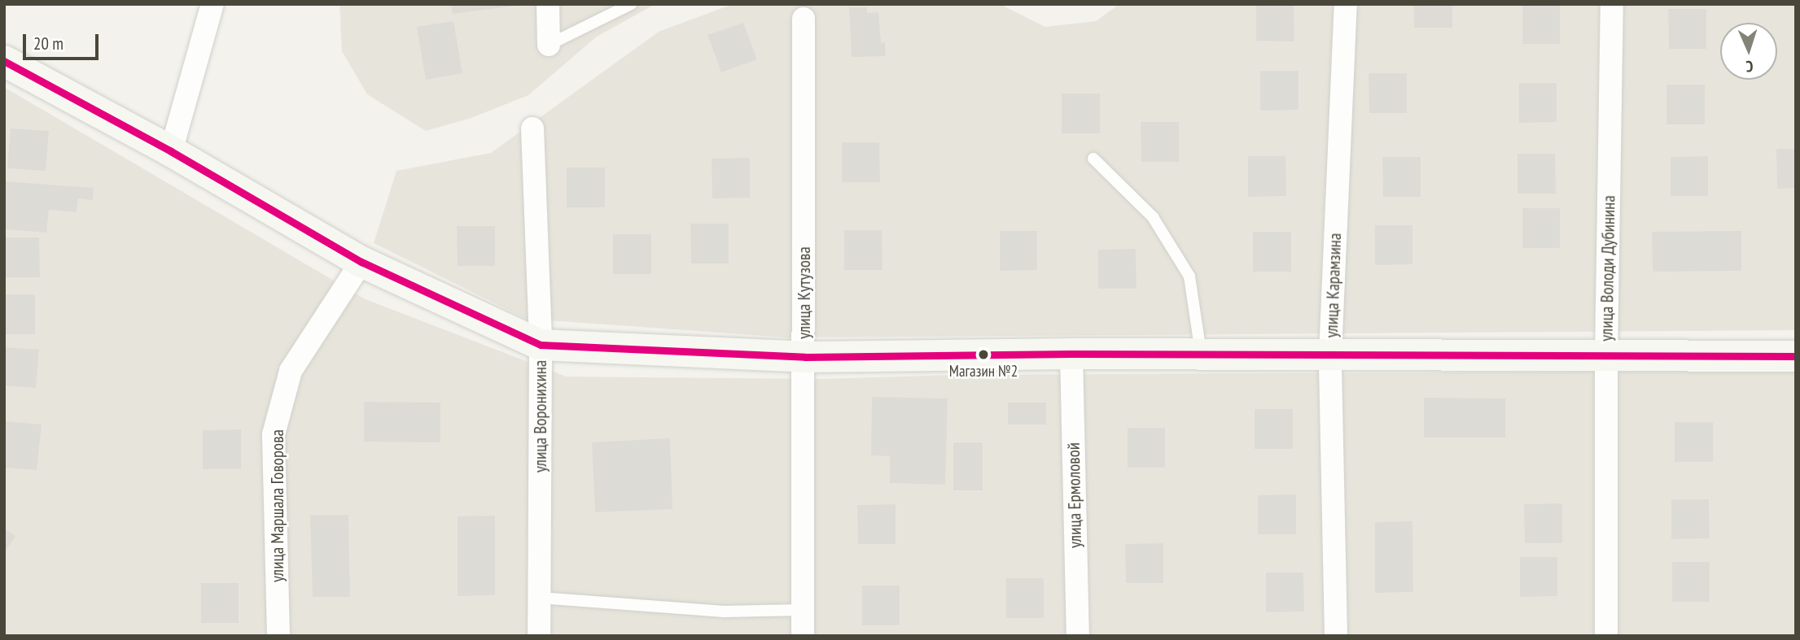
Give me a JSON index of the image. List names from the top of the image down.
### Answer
{
  "streets": {
    "street": [
      "улица Володи Дубинина",
      "улица Карамзина",
      "улица Кутузова",
      "улица Воронихина",
      "улица Ермоловой",
      "улица Маршала Говорова"
    ]
  },
  "places": ["Магазин №2"],
  "scale_bar": "20 m",
  "north": "bottom"
}
